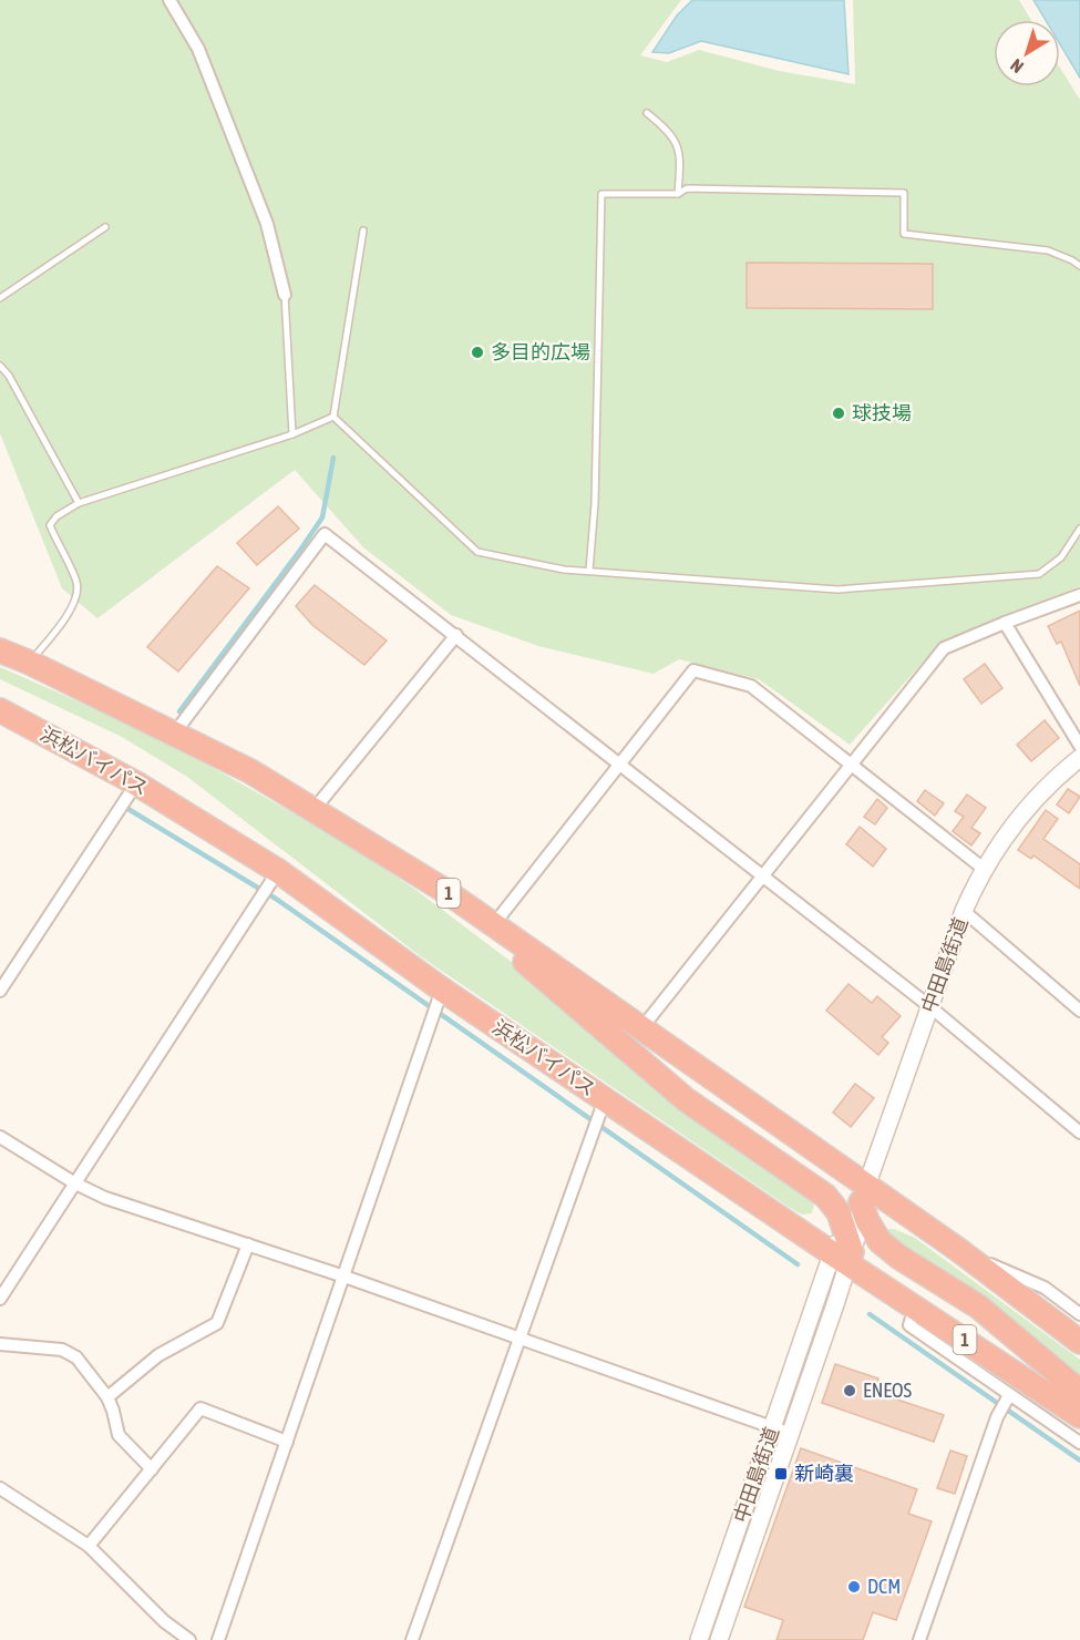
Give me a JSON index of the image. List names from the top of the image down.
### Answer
{
  "streets": {
    "highway": ["浜松バイパス", "1"],
    "street": ["中田島街道"]
  },
  "crossings": [
    ["浜松バイパス", "中田島街道"],
    ["1", "中田島街道"]
  ],
  "places": {
    "other": [
      "多目的広場",
      "球技場",
      "ENEOS",
      "DCM"
    ],
    "transit": ["新崎裏"]
  },
  "north": "bottom left"
}
